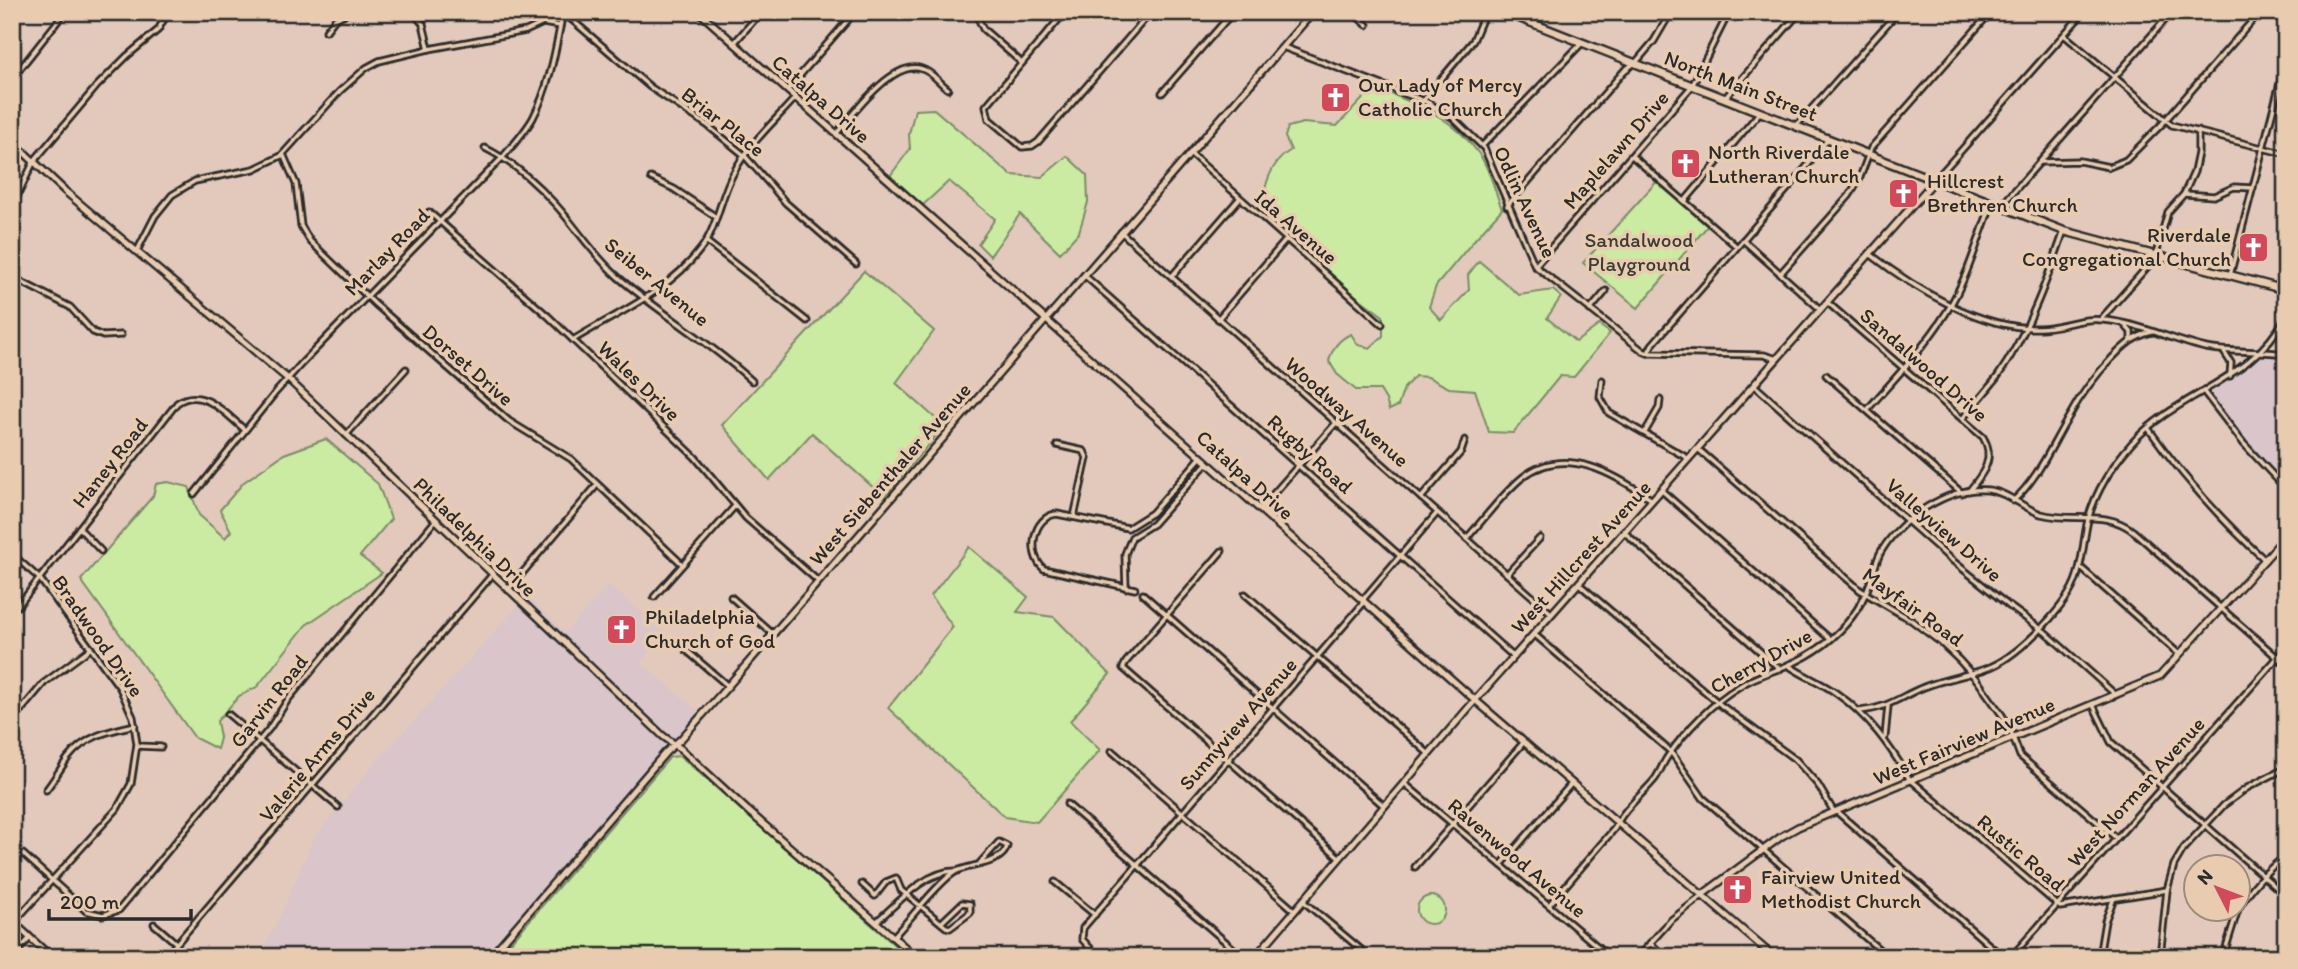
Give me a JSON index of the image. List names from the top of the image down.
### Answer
{
  "streets": {
    "main road": ["North Main Street"],
    "street": [
      "Catalpa Drive",
      "Briar Place",
      "Maplelawn Drive",
      "Odlin Avenue",
      "Ida Avenue",
      "Marlay Road",
      "Seiber Avenue",
      "Dorset Drive",
      "Sandalwood Drive",
      "Wales Drive",
      "Woodway Avenue",
      "Rugby Road",
      "Haney Road",
      "West Siebenthaler Avenue",
      "Valleyview Drive",
      "Philadelphia Drive",
      "West Hillcrest Avenue",
      "Mayfair Road",
      "Bradwood Drive",
      "Cherry Drive",
      "Garvin Road",
      "Sunnyview Avenue",
      "West Fairview Avenue",
      "Valerie Arms Drive",
      "West Norman Avenue",
      "Rustic Road",
      "Ravenwood Avenue"
    ]
  },
  "crossings": [
    ["North Main Street", "Maplelawn Drive"],
    ["North Main Street", "West Hillcrest Avenue"],
    ["Catalpa Drive", "West Siebenthaler Avenue"],
    ["Catalpa Drive", "West Hillcrest Avenue"],
    ["Catalpa Drive", "Cherry Drive"],
    ["Catalpa Drive", "Sunnyview Avenue"],
    ["Catalpa Drive", "West Fairview Avenue"],
    ["Briar Place", "Marlay Road"],
    ["Maplelawn Drive", "Odlin Avenue"],
    ["Odlin Avenue", "West Siebenthaler Avenue"],
    ["Ida Avenue", "West Siebenthaler Avenue"],
    ["Marlay Road", "Seiber Avenue"],
    ["Marlay Road", "Dorset Drive"],
    ["Marlay Road", "Wales Drive"],
    ["Marlay Road", "Haney Road"],
    ["Marlay Road", "Philadelphia Drive"],
    ["Sandalwood Drive", "West Hillcrest Avenue"],
    ["Sandalwood Drive", "Cherry Drive"],
    ["Wales Drive", "West Siebenthaler Avenue"],
    ["Woodway Avenue", "West Siebenthaler Avenue"],
    ["Woodway Avenue", "West Hillcrest Avenue"],
    ["Woodway Avenue", "Sunnyview Avenue"],
    ["Rugby Road", "West Siebenthaler Avenue"],
    ["Rugby Road", "West Hillcrest Avenue"],
    ["Rugby Road", "Sunnyview Avenue"],
    ["Haney Road", "Bradwood Drive"],
    ["West Siebenthaler Avenue", "Philadelphia Drive"],
    ["Valleyview Drive", "West Hillcrest Avenue"],
    ["Valleyview Drive", "Cherry Drive"],
    ["Valleyview Drive", "West Fairview Avenue"],
    ["Philadelphia Drive", "Garvin Road"],
    ["Philadelphia Drive", "Valerie Arms Drive"],
    ["West Hillcrest Avenue", "Mayfair Road"],
    ["West Hillcrest Avenue", "Ravenwood Avenue"],
    ["Mayfair Road", "Cherry Drive"],
    ["Mayfair Road", "West Fairview Avenue"],
    ["Mayfair Road", "West Norman Avenue"],
    ["Bradwood Drive", "Garvin Road"],
    ["Cherry Drive", "West Fairview Avenue"],
    ["Cherry Drive", "West Norman Avenue"],
    ["Cherry Drive", "Rustic Road"],
    ["Cherry Drive", "Ravenwood Avenue"],
    ["West Fairview Avenue", "Rustic Road"],
    ["West Norman Avenue", "Rustic Road"]
  ],
  "parks": ["Sandalwood Playground"],
  "places": {
    "church": [
      "Our Lady of Mercy Catholic Church",
      "North Riverdale Lutheran Church",
      "Hillcrest Brethren Church",
      "Riverdale Congregational Church",
      "Philadelphia Church of God",
      "Fairview United Methodist Church"
    ]
  },
  "scale_bar": "200 m",
  "north": "top left"
}
